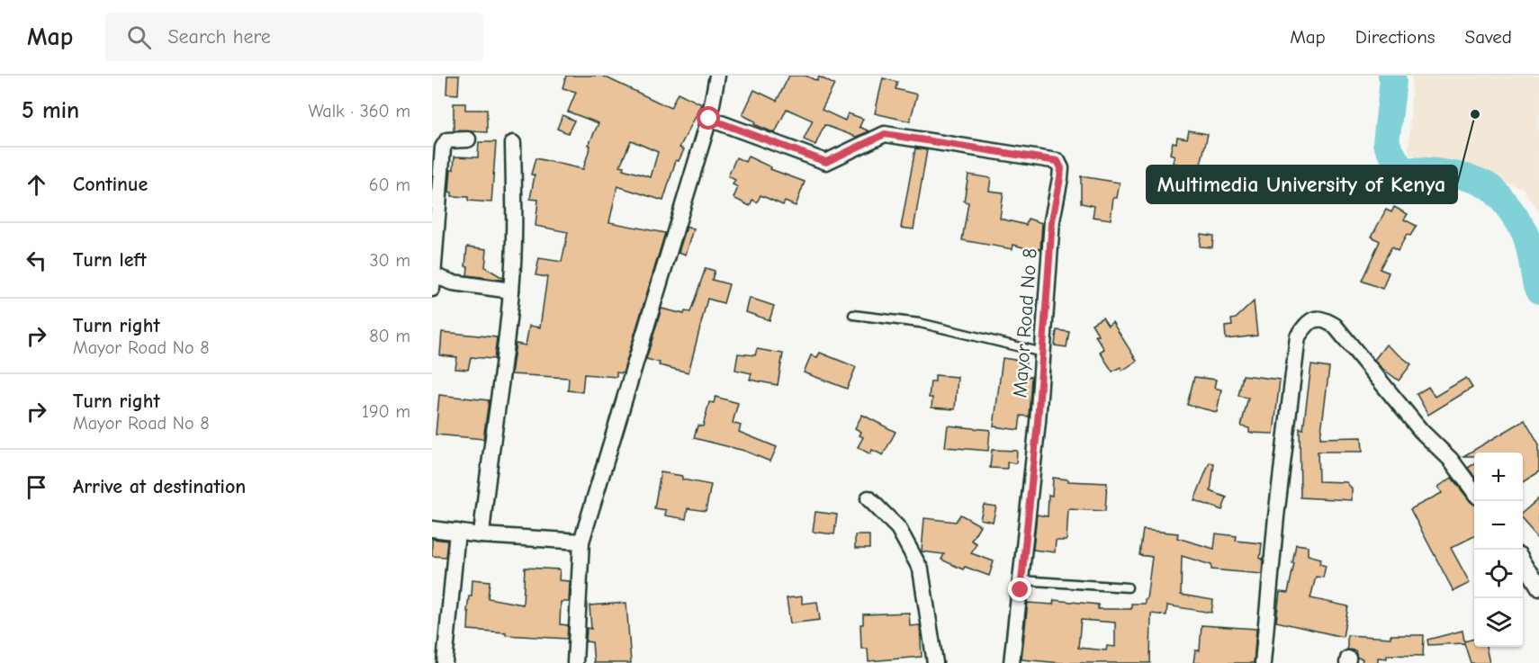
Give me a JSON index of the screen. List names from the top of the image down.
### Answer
{
  "streets": {
    "street": ["Mayor Road No 8"]
  },
  "places": ["Multimedia University of Kenya"],
  "page": {
    "header": "Map",
    "search": "Search here",
    "nav": ["Map", "Directions", "Saved"],
    "heading": ["5 min", "Walk · 360 m"],
    "list": [
      ["Continue", "60 m"],
      ["Turn left", "30 m"],
      ["Turn right", "Mayor Road No 8", "80 m"],
      ["Turn right", "Mayor Road No 8", "190 m"],
      "Arrive at destination"
    ],
    "map_buttons": ["+", "−"]
  }
}
